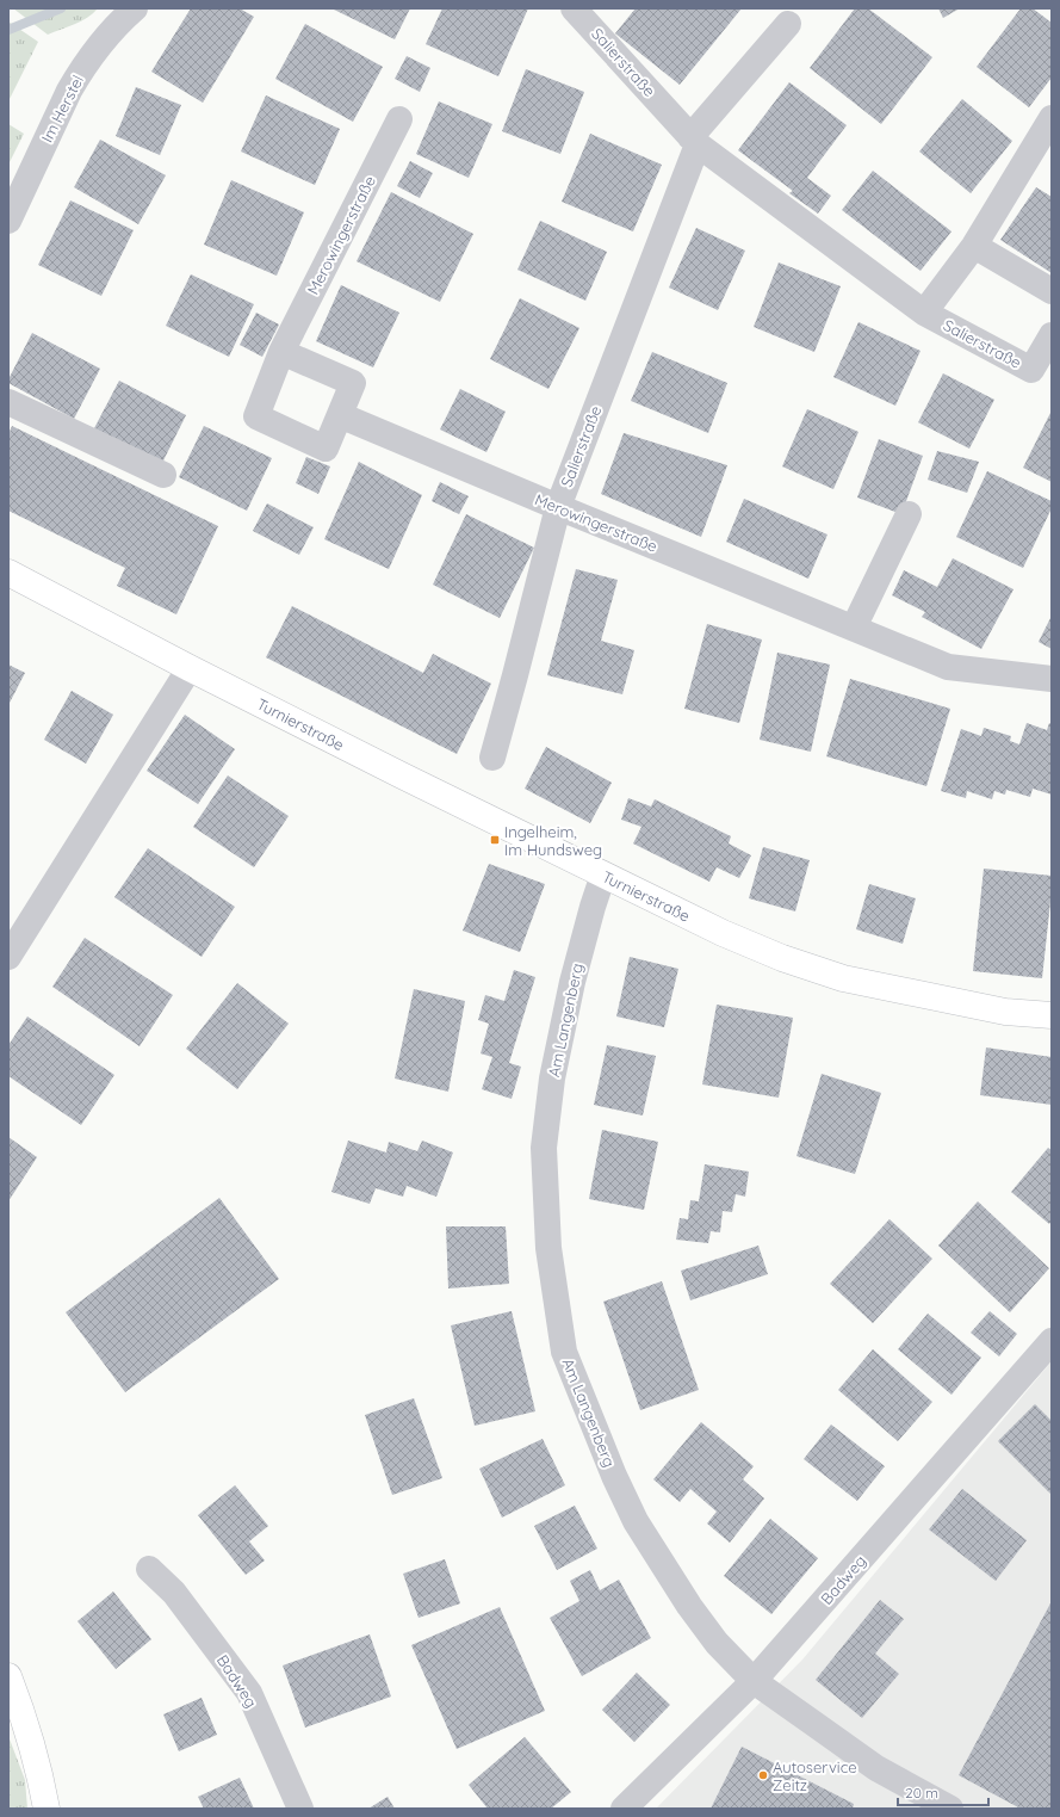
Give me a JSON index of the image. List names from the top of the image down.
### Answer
{
  "streets": {
    "main road": ["Turnierstraße"],
    "street": [
      "Salierstraße",
      "Im Herstel",
      "Merowingerstraße",
      "Am Langenberg",
      "Badweg"
    ]
  },
  "crossings": [
    ["Salierstraße", "Merowingerstraße"],
    ["Turnierstraße", "Am Langenberg"],
    ["Am Langenberg", "Badweg"]
  ],
  "places": {
    "transit": ["Ingelheim, Im Hundsweg"],
    "other": ["Autoservice Zeitz"]
  },
  "scale_bar": "20 m"
}
